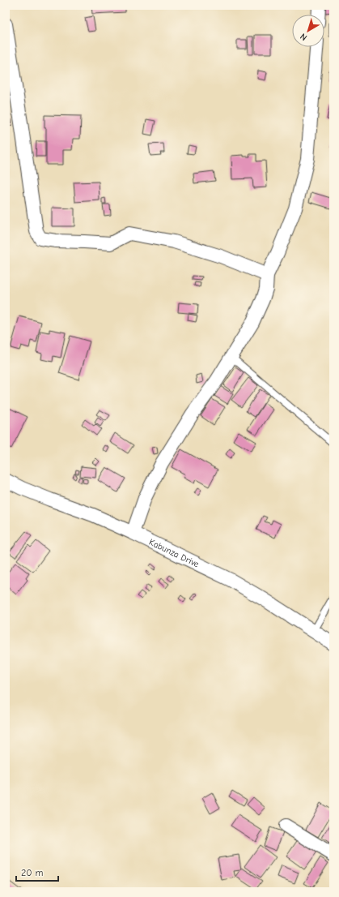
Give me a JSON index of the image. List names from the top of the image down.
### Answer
{
  "streets": {
    "street": ["Kabunza Drive"]
  },
  "scale_bar": "20 m",
  "north": "bottom left"
}
